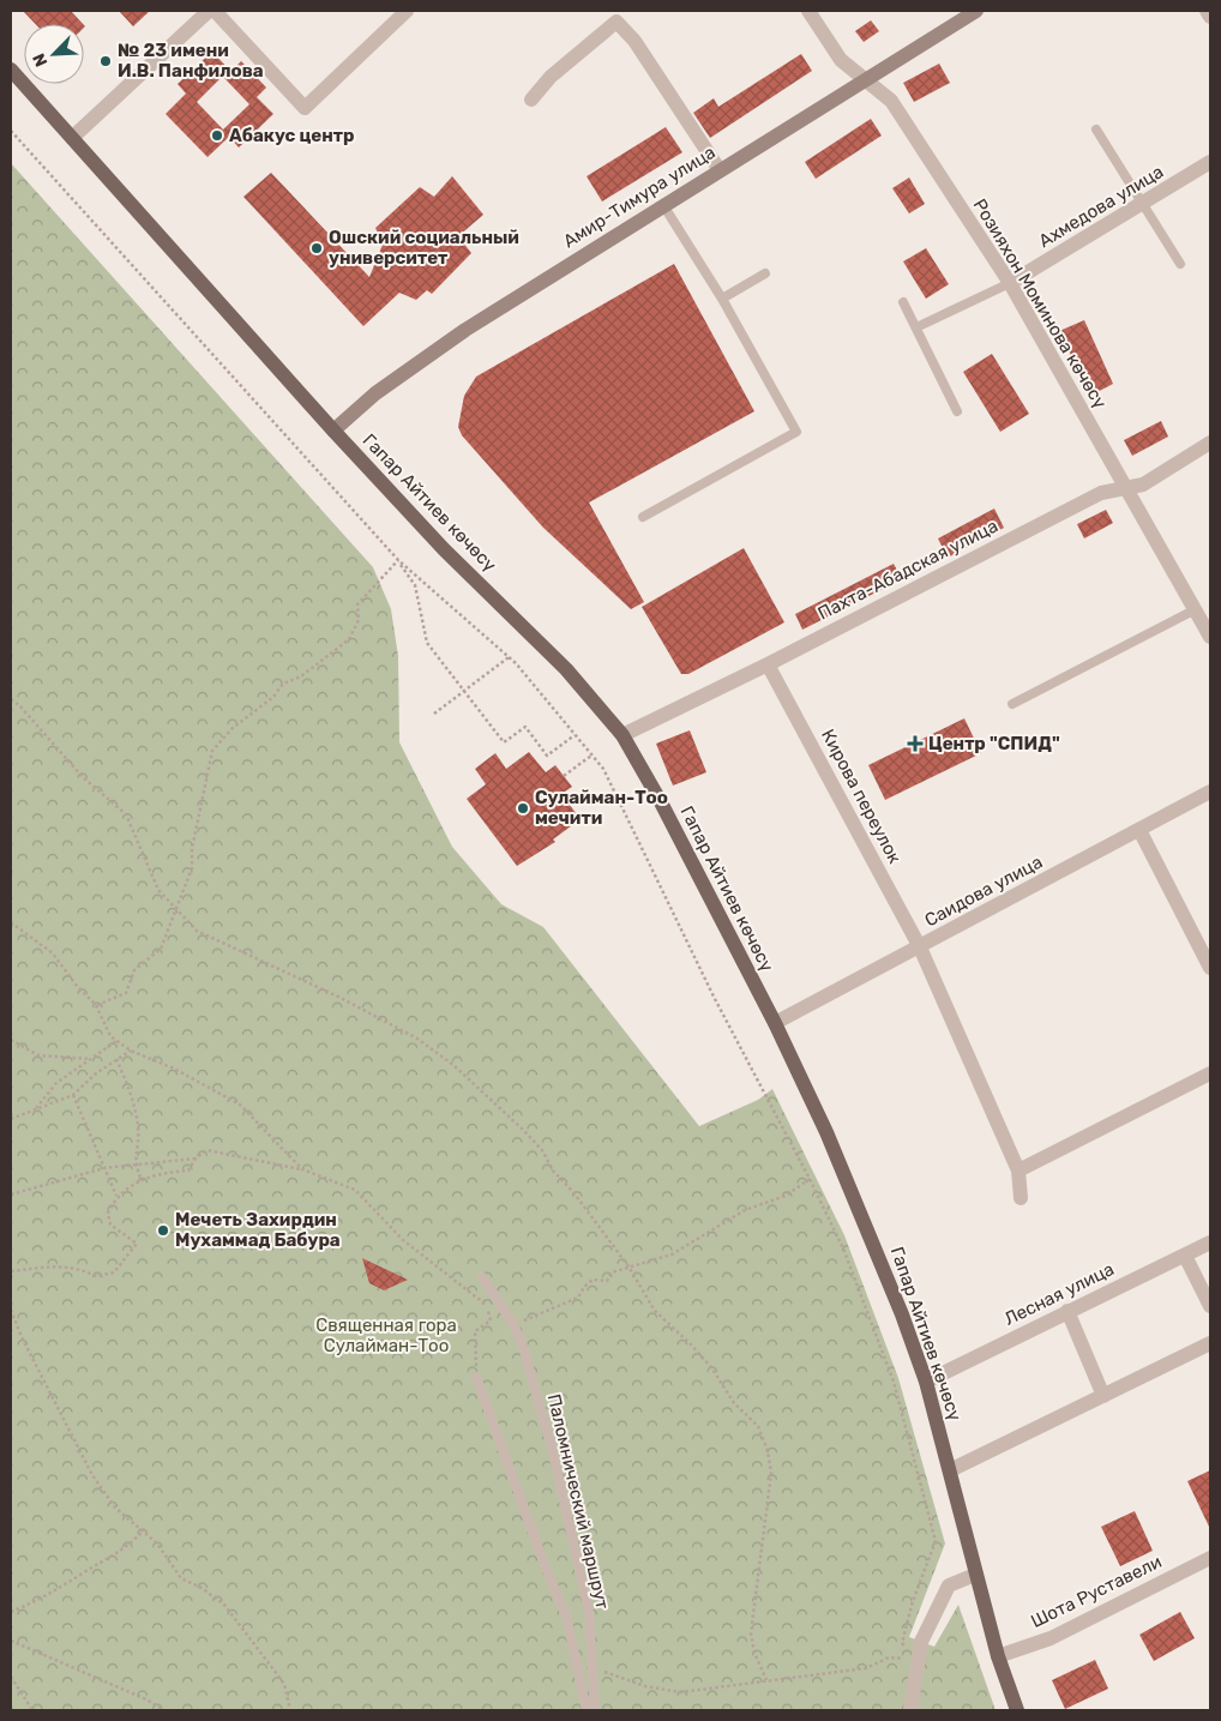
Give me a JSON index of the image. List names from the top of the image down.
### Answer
{
  "streets": {
    "main road": ["Амир-Тимура улица", "Гапар Айтиев көчөсү"],
    "street": [
      "Ахмедова улица",
      "Розияхон Моминова көчөсү",
      "Пахта-Абадская улица",
      "Кирова переулок",
      "Саидова улица",
      "Лесная улица",
      "Шота Руставели"
    ],
    "lane": ["Паломнический маршрут"]
  },
  "crossings": [
    ["Амир-Тимура улица", "Розияхон Моминова көчөсү"],
    ["Амир-Тимура улица", "Гапар Айтиев көчөсү"],
    ["Ахмедова улица", "Розияхон Моминова көчөсү"],
    ["Розияхон Моминова көчөсү", "Пахта-Абадская улица"],
    ["Гапар Айтиев көчөсү", "Пахта-Абадская улица"],
    ["Гапар Айтиев көчөсү", "Саидова улица"],
    ["Гапар Айтиев көчөсү", "Лесная улица"],
    ["Гапар Айтиев көчөсү", "Шота Руставели"],
    ["Пахта-Абадская улица", "Кирова переулок"],
    ["Кирова переулок", "Саидова улица"]
  ],
  "parks": ["Священная гора Сулайман-Тоо"],
  "places": {
    "other": [
      "№ 23 имени И.В. Панфилова",
      "Абакус центр",
      "Ошский социальный университет",
      "Сулайман-Тоо мечити",
      "Мечеть Захирдин Мухаммад Бабура"
    ],
    "health": ["Центр \"СПИД\""]
  },
  "north": "bottom left"
}
